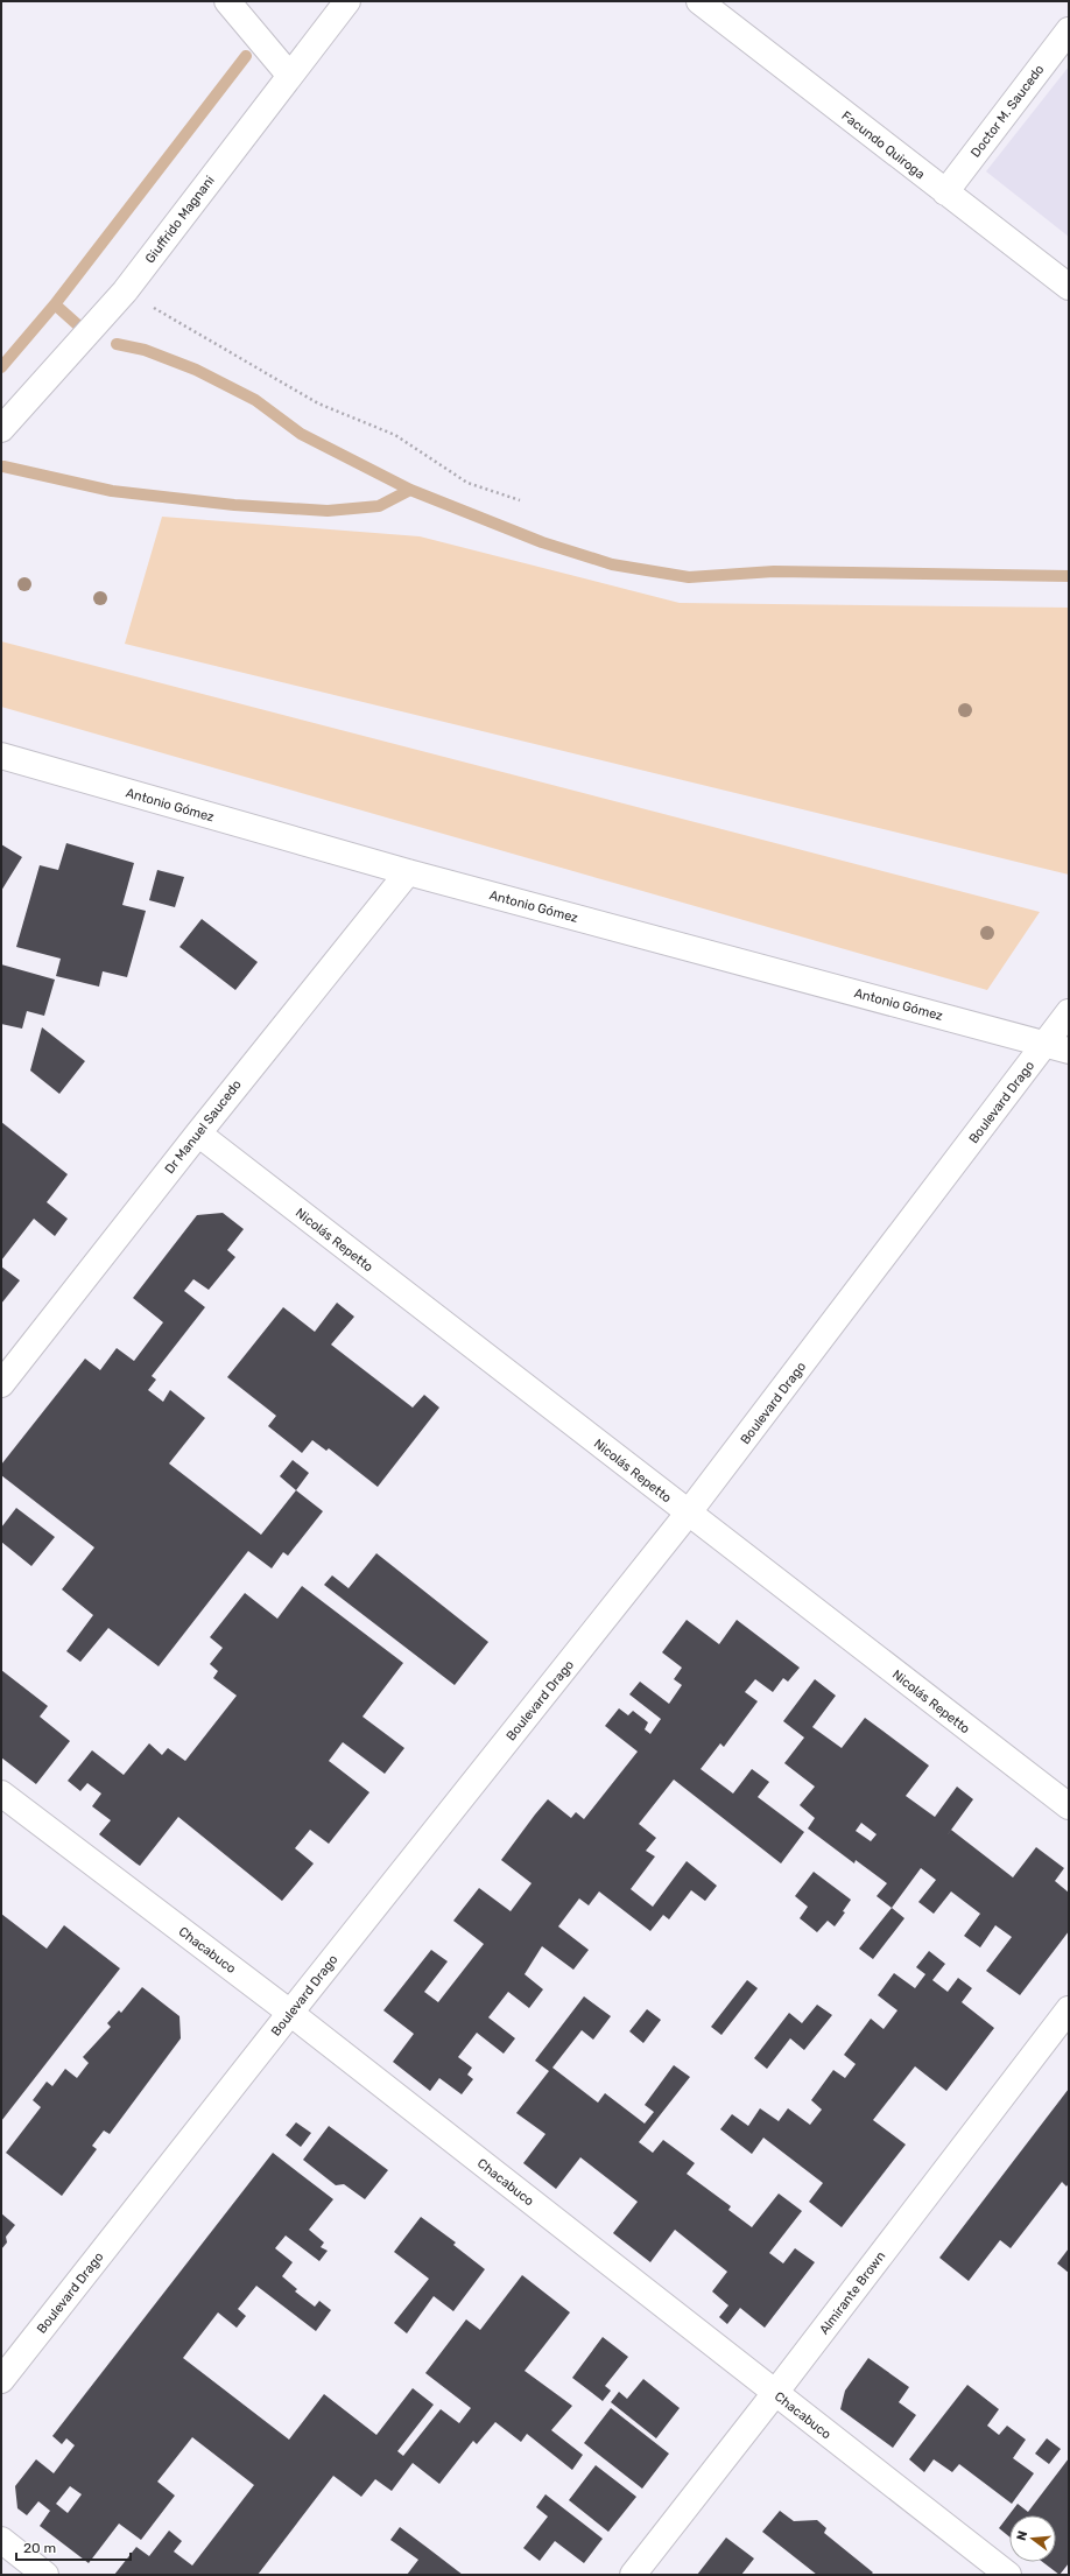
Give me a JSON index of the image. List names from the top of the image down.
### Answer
{
  "streets": {
    "street": [
      "Doctor M. Saucedo",
      "Facundo Quiroga",
      "Giuffrido Magnani",
      "Antonio Gómez",
      "Boulevard Drago",
      "Dr Manuel Saucedo",
      "Nicolás Repetto",
      "Chacabuco",
      "Almirante Brown"
    ]
  },
  "crossings": [
    ["Doctor M. Saucedo", "Facundo Quiroga"],
    ["Antonio Gómez", "Boulevard Drago"],
    ["Antonio Gómez", "Dr Manuel Saucedo"],
    ["Boulevard Drago", "Nicolás Repetto"],
    ["Boulevard Drago", "Chacabuco"],
    ["Dr Manuel Saucedo", "Nicolás Repetto"],
    ["Chacabuco", "Almirante Brown"]
  ],
  "scale_bar": "20 m",
  "north": "left"
}
